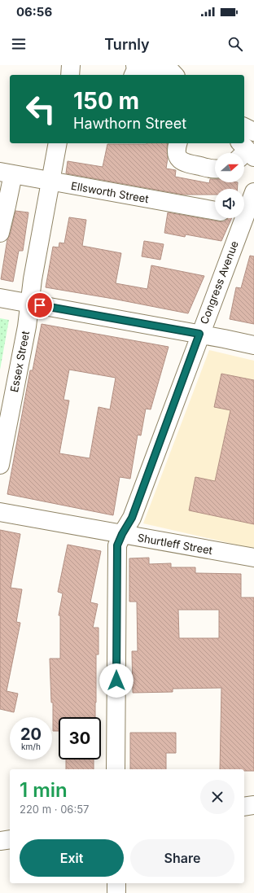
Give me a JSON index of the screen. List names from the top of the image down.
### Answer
{
  "streets": {
    "street": [
      "Ellsworth Street",
      "Congress Avenue",
      "Essex Street",
      "Shurtleff Street"
    ]
  },
  "crossings": [
    ["Ellsworth Street", "Essex Street"],
    ["Congress Avenue", "Shurtleff Street"]
  ],
  "north": "right",
  "page": {
    "status": "06:56",
    "header": "Turnly",
    "turn": ["150 m", "Hawthorn Street"],
    "speed": "20 km/h",
    "limit": "30",
    "heading": ["1 min", "220 m · 06:57"],
    "buttons": ["Exit", "Share"]
  }
}
